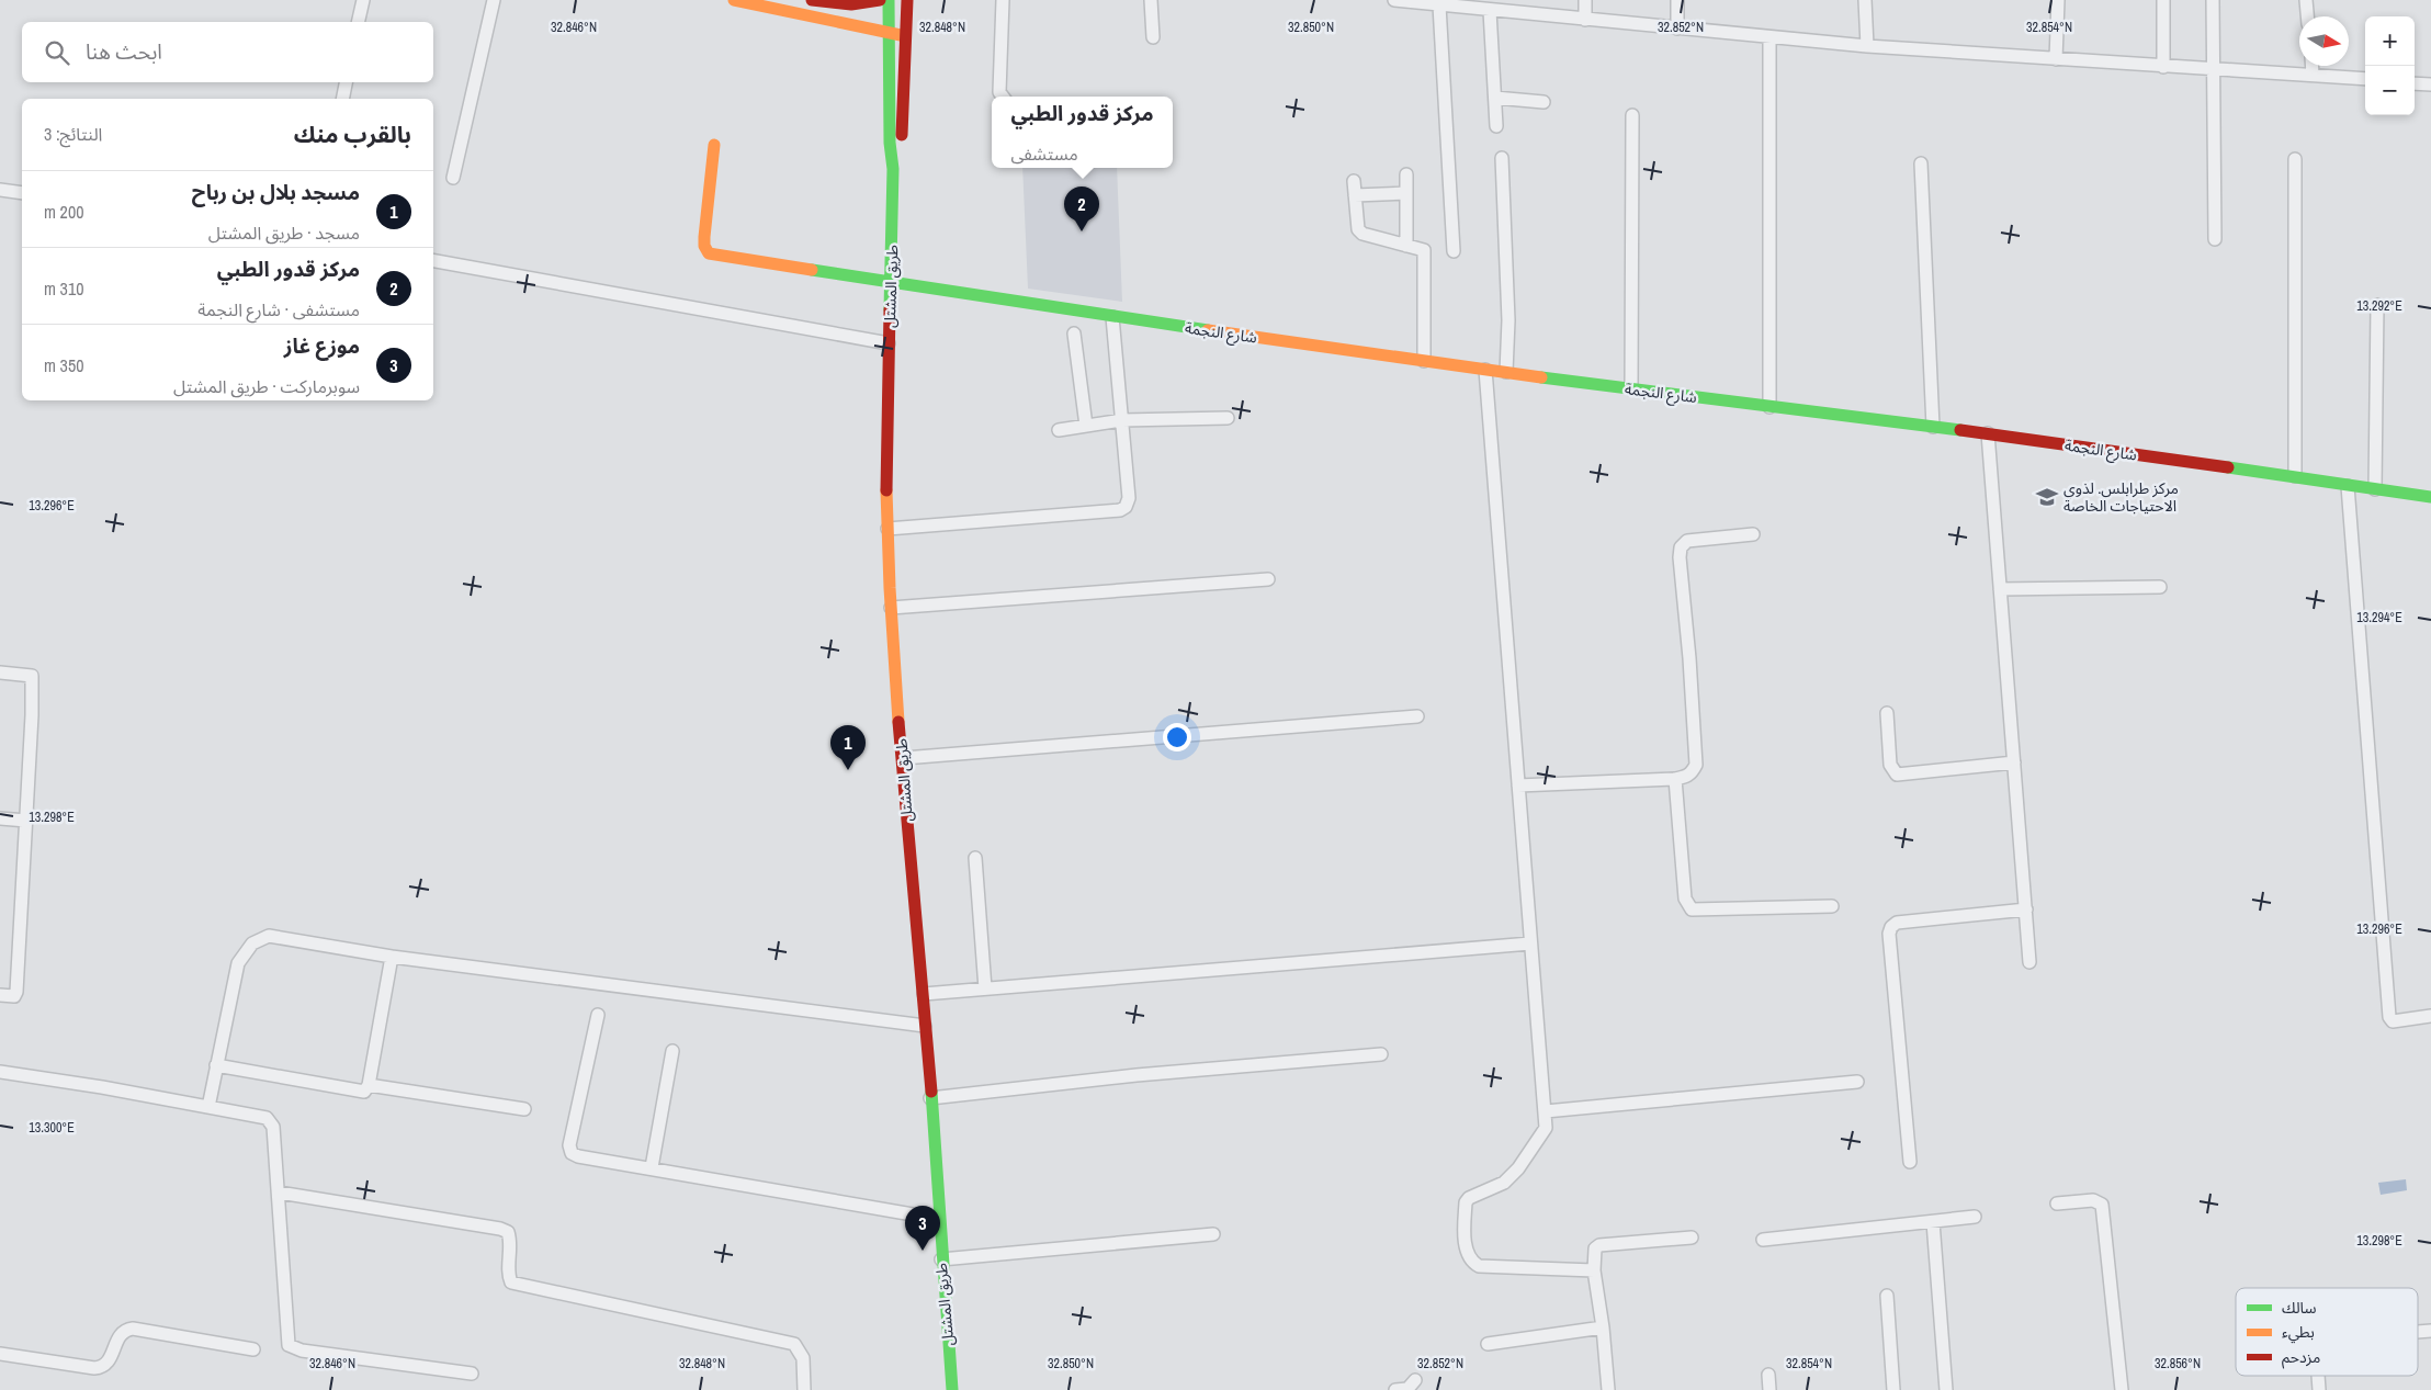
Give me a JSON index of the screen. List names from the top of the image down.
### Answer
{
  "streets": {
    "street": ["طريق المشتل", "شارع النجمة"]
  },
  "crossings": [
    ["طريق المشتل", "شارع النجمة"]
  ],
  "places": {
    "school or university": ["مركز طرابلس. لذوي الاحتياجات الخاصة"]
  },
  "legend": ["سالك", "بطيء", "مزدحم"],
  "north": "right",
  "page": {
    "map_buttons": ["+", "−"],
    "search": "ابحث هنا",
    "popup": ["مركز قدور الطبي", "مستشفى"],
    "heading": ["بالقرب منك", "النتائج: 3"],
    "list": [
      {
        "mark": "1",
        "name": "مسجد بلال بن رباح",
        "note": "مسجد · طريق المشتل",
        "value": "200 m"
      },
      {
        "mark": "2",
        "name": "مركز قدور الطبي",
        "note": "مستشفى · شارع النجمة",
        "value": "310 m"
      },
      {
        "mark": "3",
        "name": "موزع غاز",
        "note": "سوبرماركت · طريق المشتل",
        "value": "350 m"
      }
    ],
    "pins": ["2", "1", "3"]
  },
  "coordinates": [
    "32.846°N",
    "32.848°N",
    "32.850°N",
    "32.852°N",
    "32.854°N",
    "13.292°E",
    "13.296°E",
    "13.294°E",
    "13.298°E",
    "13.300°E",
    "32.856°N"
  ]
}
